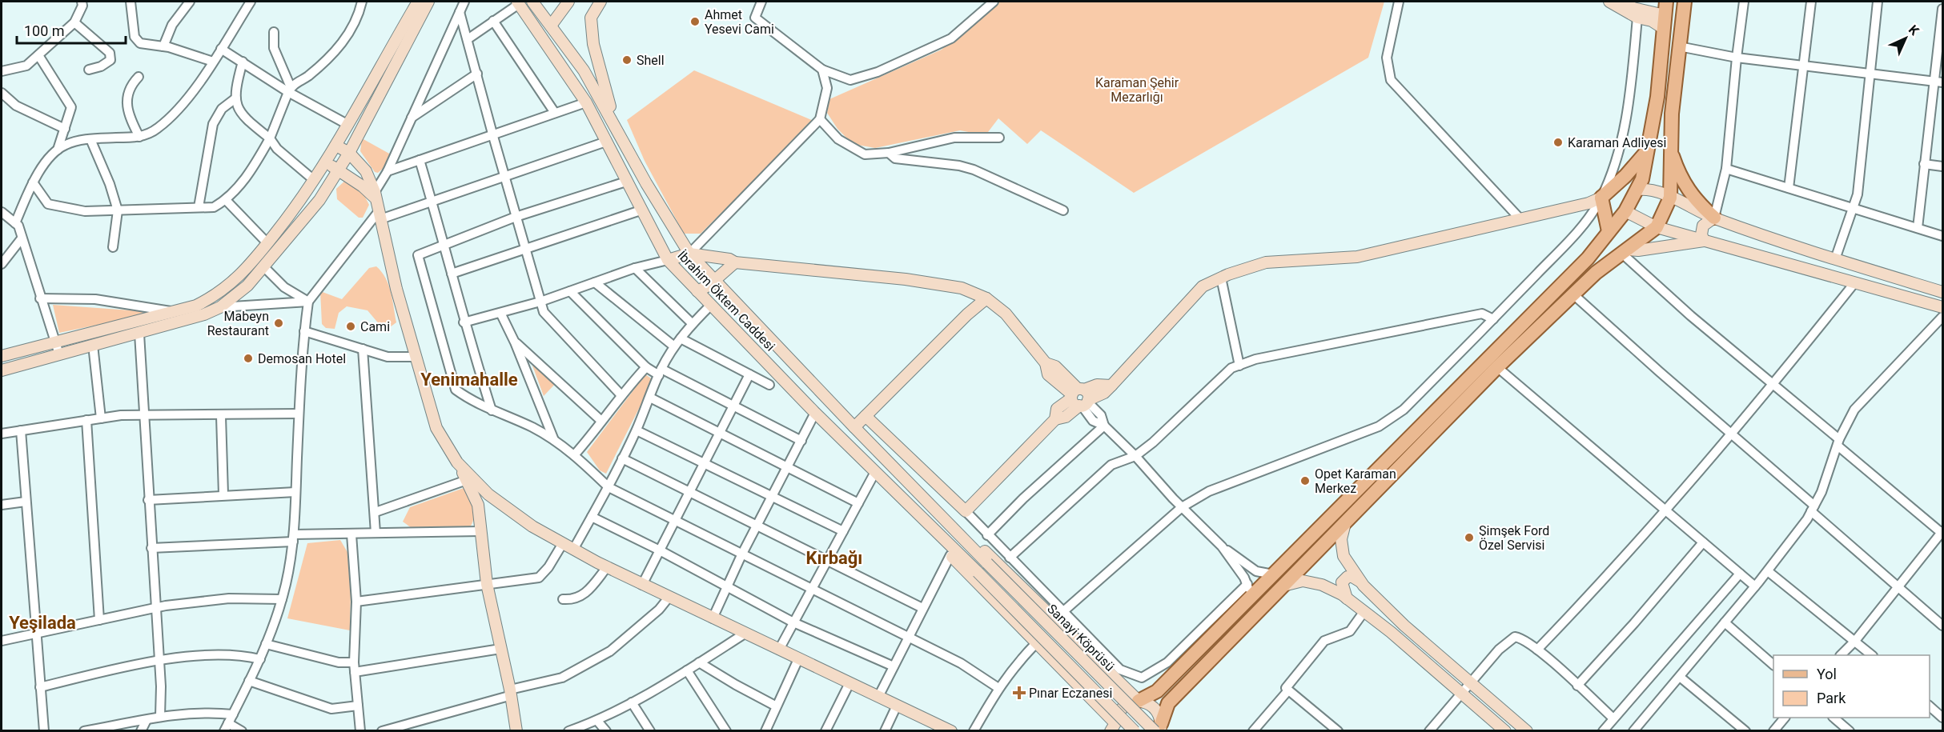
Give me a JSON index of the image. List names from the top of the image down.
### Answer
{
  "streets": {
    "main road": ["İbrahim Öktem Caddesi", "Sanayi Köprüsü"]
  },
  "crossings": [
    ["İbrahim Öktem Caddesi", "Sanayi Köprüsü"]
  ],
  "districts": ["Yenimahalle", "Kırbağı", "Yeşilada"],
  "parks": ["Karaman Şehir Mezarlığı"],
  "places": {
    "other": [
      "Ahmet Yesevi Cami",
      "Shell",
      "Karaman Adliyesi",
      "Mabeyn Restaurant",
      "Cami",
      "Demosan Hotel",
      "Opet Karaman Merkez",
      "Şimşek Ford Özel Servisi"
    ],
    "health": ["Pınar Eczanesi"]
  },
  "legend": ["Yol", "Park"],
  "scale_bar": "100 m",
  "north": "top right"
}
